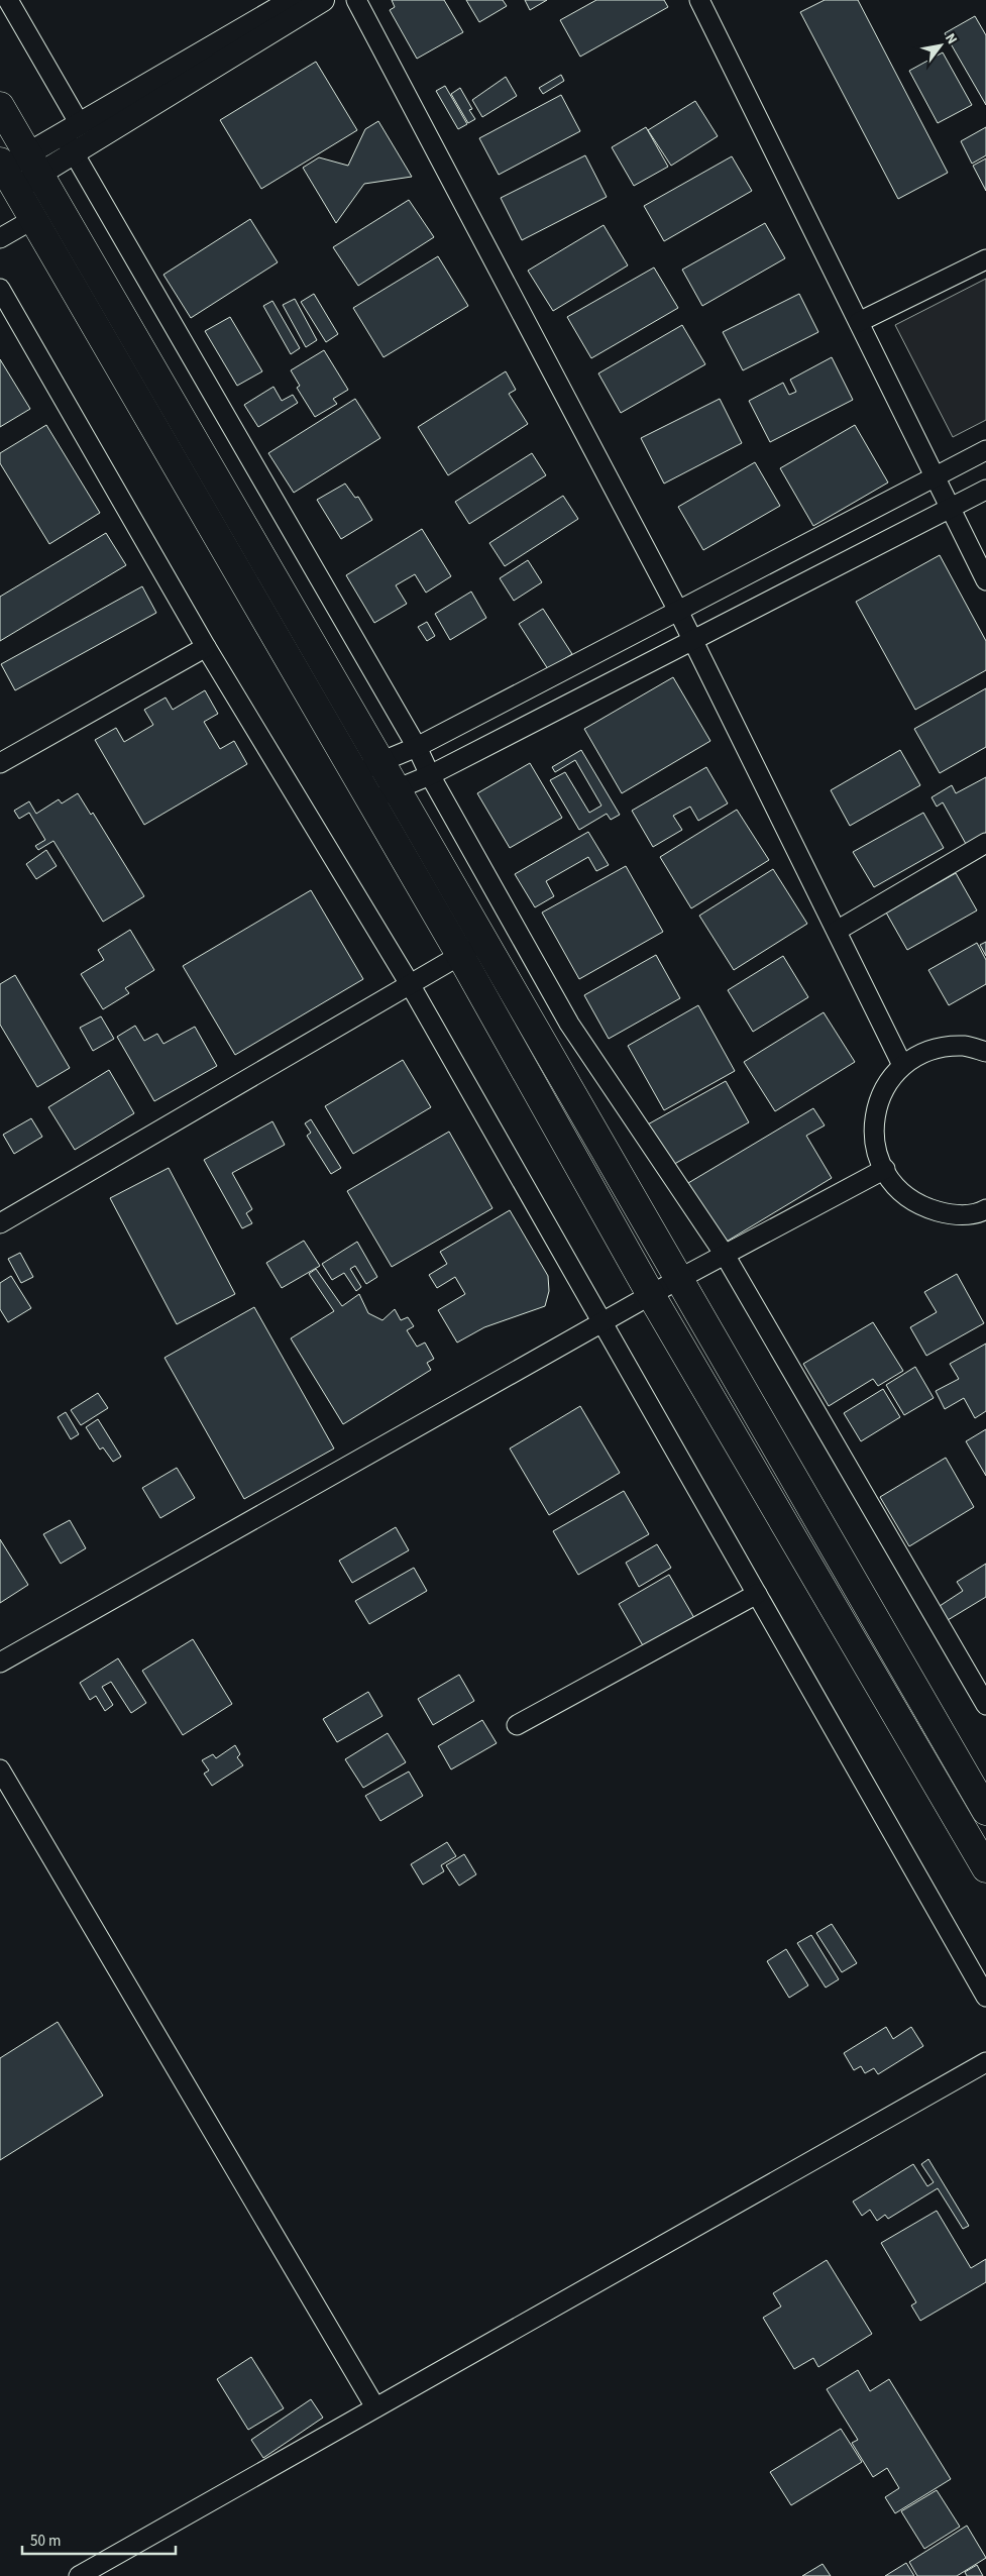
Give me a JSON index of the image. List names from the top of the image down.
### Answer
{
  "scale_bar": "50 m",
  "north": "top right"
}
